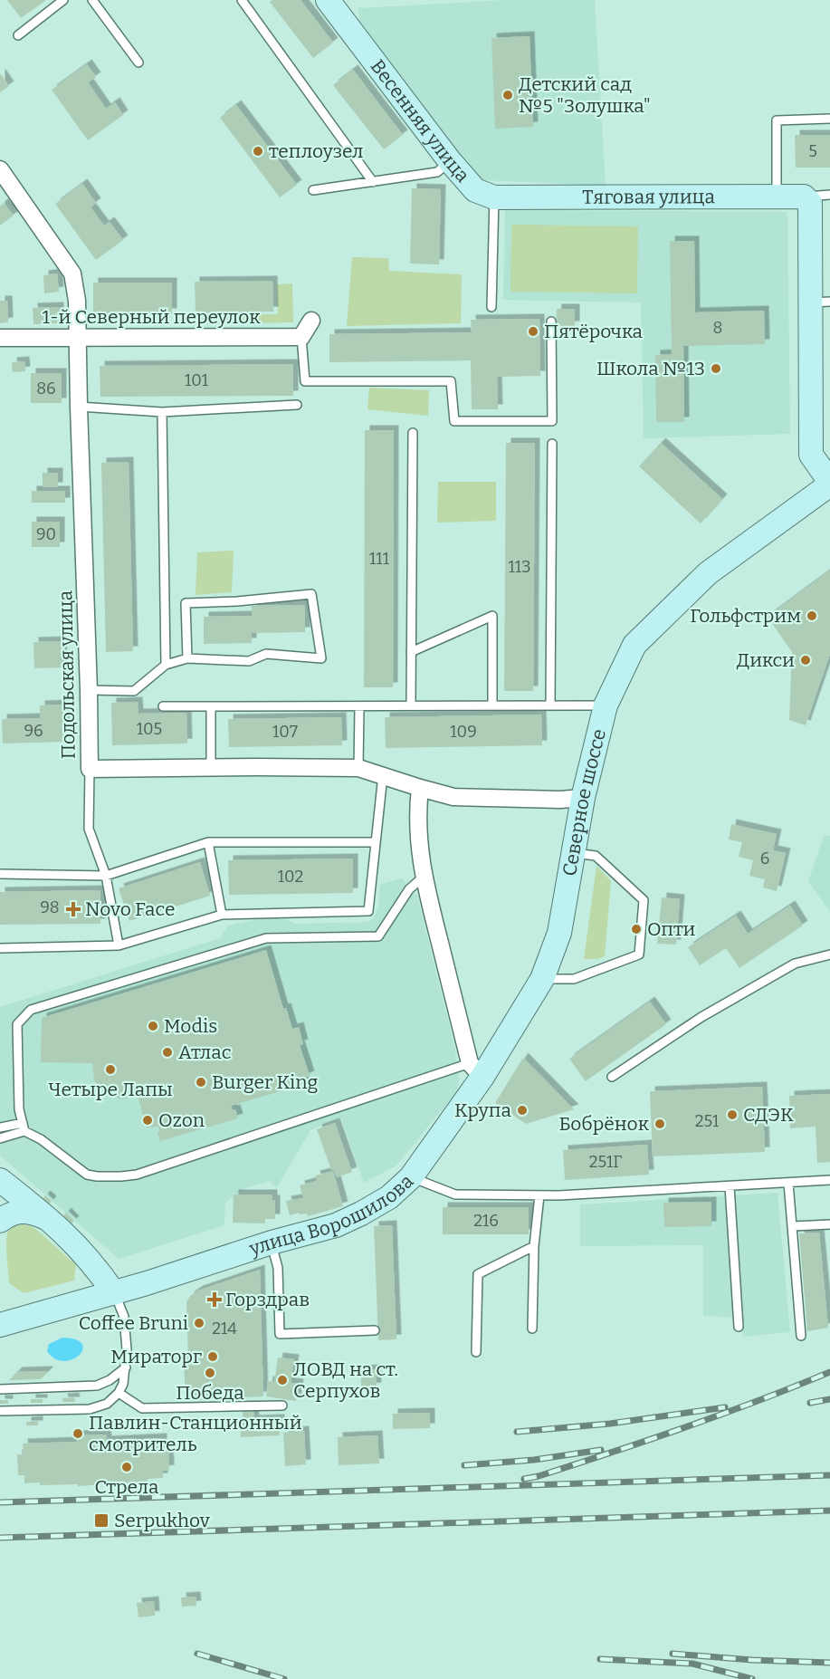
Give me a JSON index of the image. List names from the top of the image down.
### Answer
{
  "streets": {
    "main road": [
      "Весенняя улица",
      "Тяговая улица",
      "Северное шоссе",
      "улица Ворошилова"
    ],
    "street": ["1-й Северный переулок", "Подольская улица"]
  },
  "crossings": [
    ["Весенняя улица", "Тяговая улица"],
    ["1-й Северный переулок", "Подольская улица"],
    ["Подольская улица", "Северное шоссе"],
    ["Северное шоссе", "улица Ворошилова"]
  ],
  "places": {
    "other": [
      "Детский сад №5 \"Золушка\"",
      "теплоузел",
      "Пятёрочка",
      "Школа №13",
      "Гольфстрим",
      "Дикси",
      "Опти",
      "Modis",
      "Атлас",
      "Четыре Лапы",
      "Burger King",
      "Крупа",
      "СДЭК",
      "Ozon",
      "Бобрёнок",
      "Coffee Bruni",
      "Мираторг",
      "Победа",
      "ЛОВД на ст. Серпухов",
      "Павлин-Станционный смотритель",
      "Стрела"
    ],
    "health": ["Novo Face", "Горздрав"],
    "transit": ["Serpukhov"]
  },
  "house_numbers": [
    "5",
    "8",
    "101",
    "86",
    "90",
    "111",
    "113",
    "105",
    "96",
    "107",
    "109",
    "6",
    "102",
    "98",
    "251",
    "251Г",
    "216",
    "214"
  ]
}
